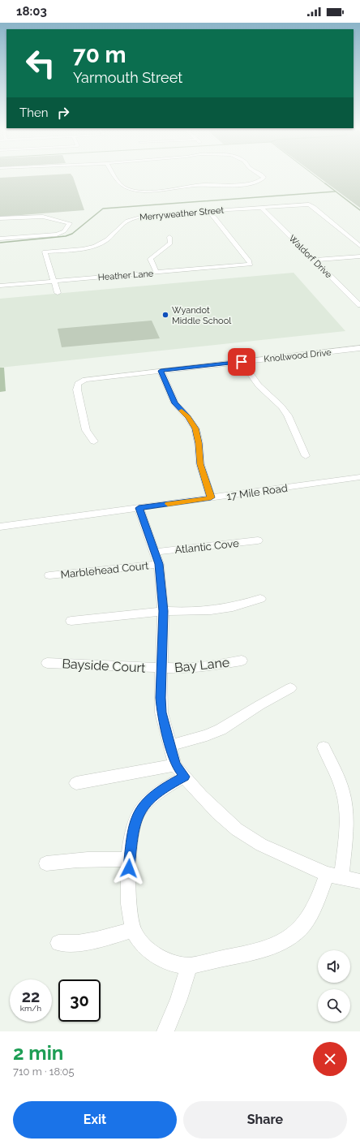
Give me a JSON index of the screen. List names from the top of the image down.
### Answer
{
  "streets": {
    "street": [
      "Merryweather Street",
      "Waldorf Drive",
      "Heather Lane",
      "Knollwood Drive",
      "17 Mile Road",
      "Atlantic Cove",
      "Marblehead Court",
      "Bay Lane",
      "Bayside Court"
    ]
  },
  "crossings": [
    ["Merryweather Street", "Waldorf Drive"],
    ["Merryweather Street", "Heather Lane"],
    ["Atlantic Cove", "Marblehead Court"],
    ["Bay Lane", "Bayside Court"]
  ],
  "places": ["Wyandot Middle School"],
  "page": {
    "status": "18:03",
    "turn": ["70 m", "Yarmouth Street"],
    "then": "Then",
    "speed": "22 km/h",
    "limit": "30",
    "heading": ["2 min", "710 m · 18:05"],
    "buttons": ["Exit", "Share"]
  }
}
